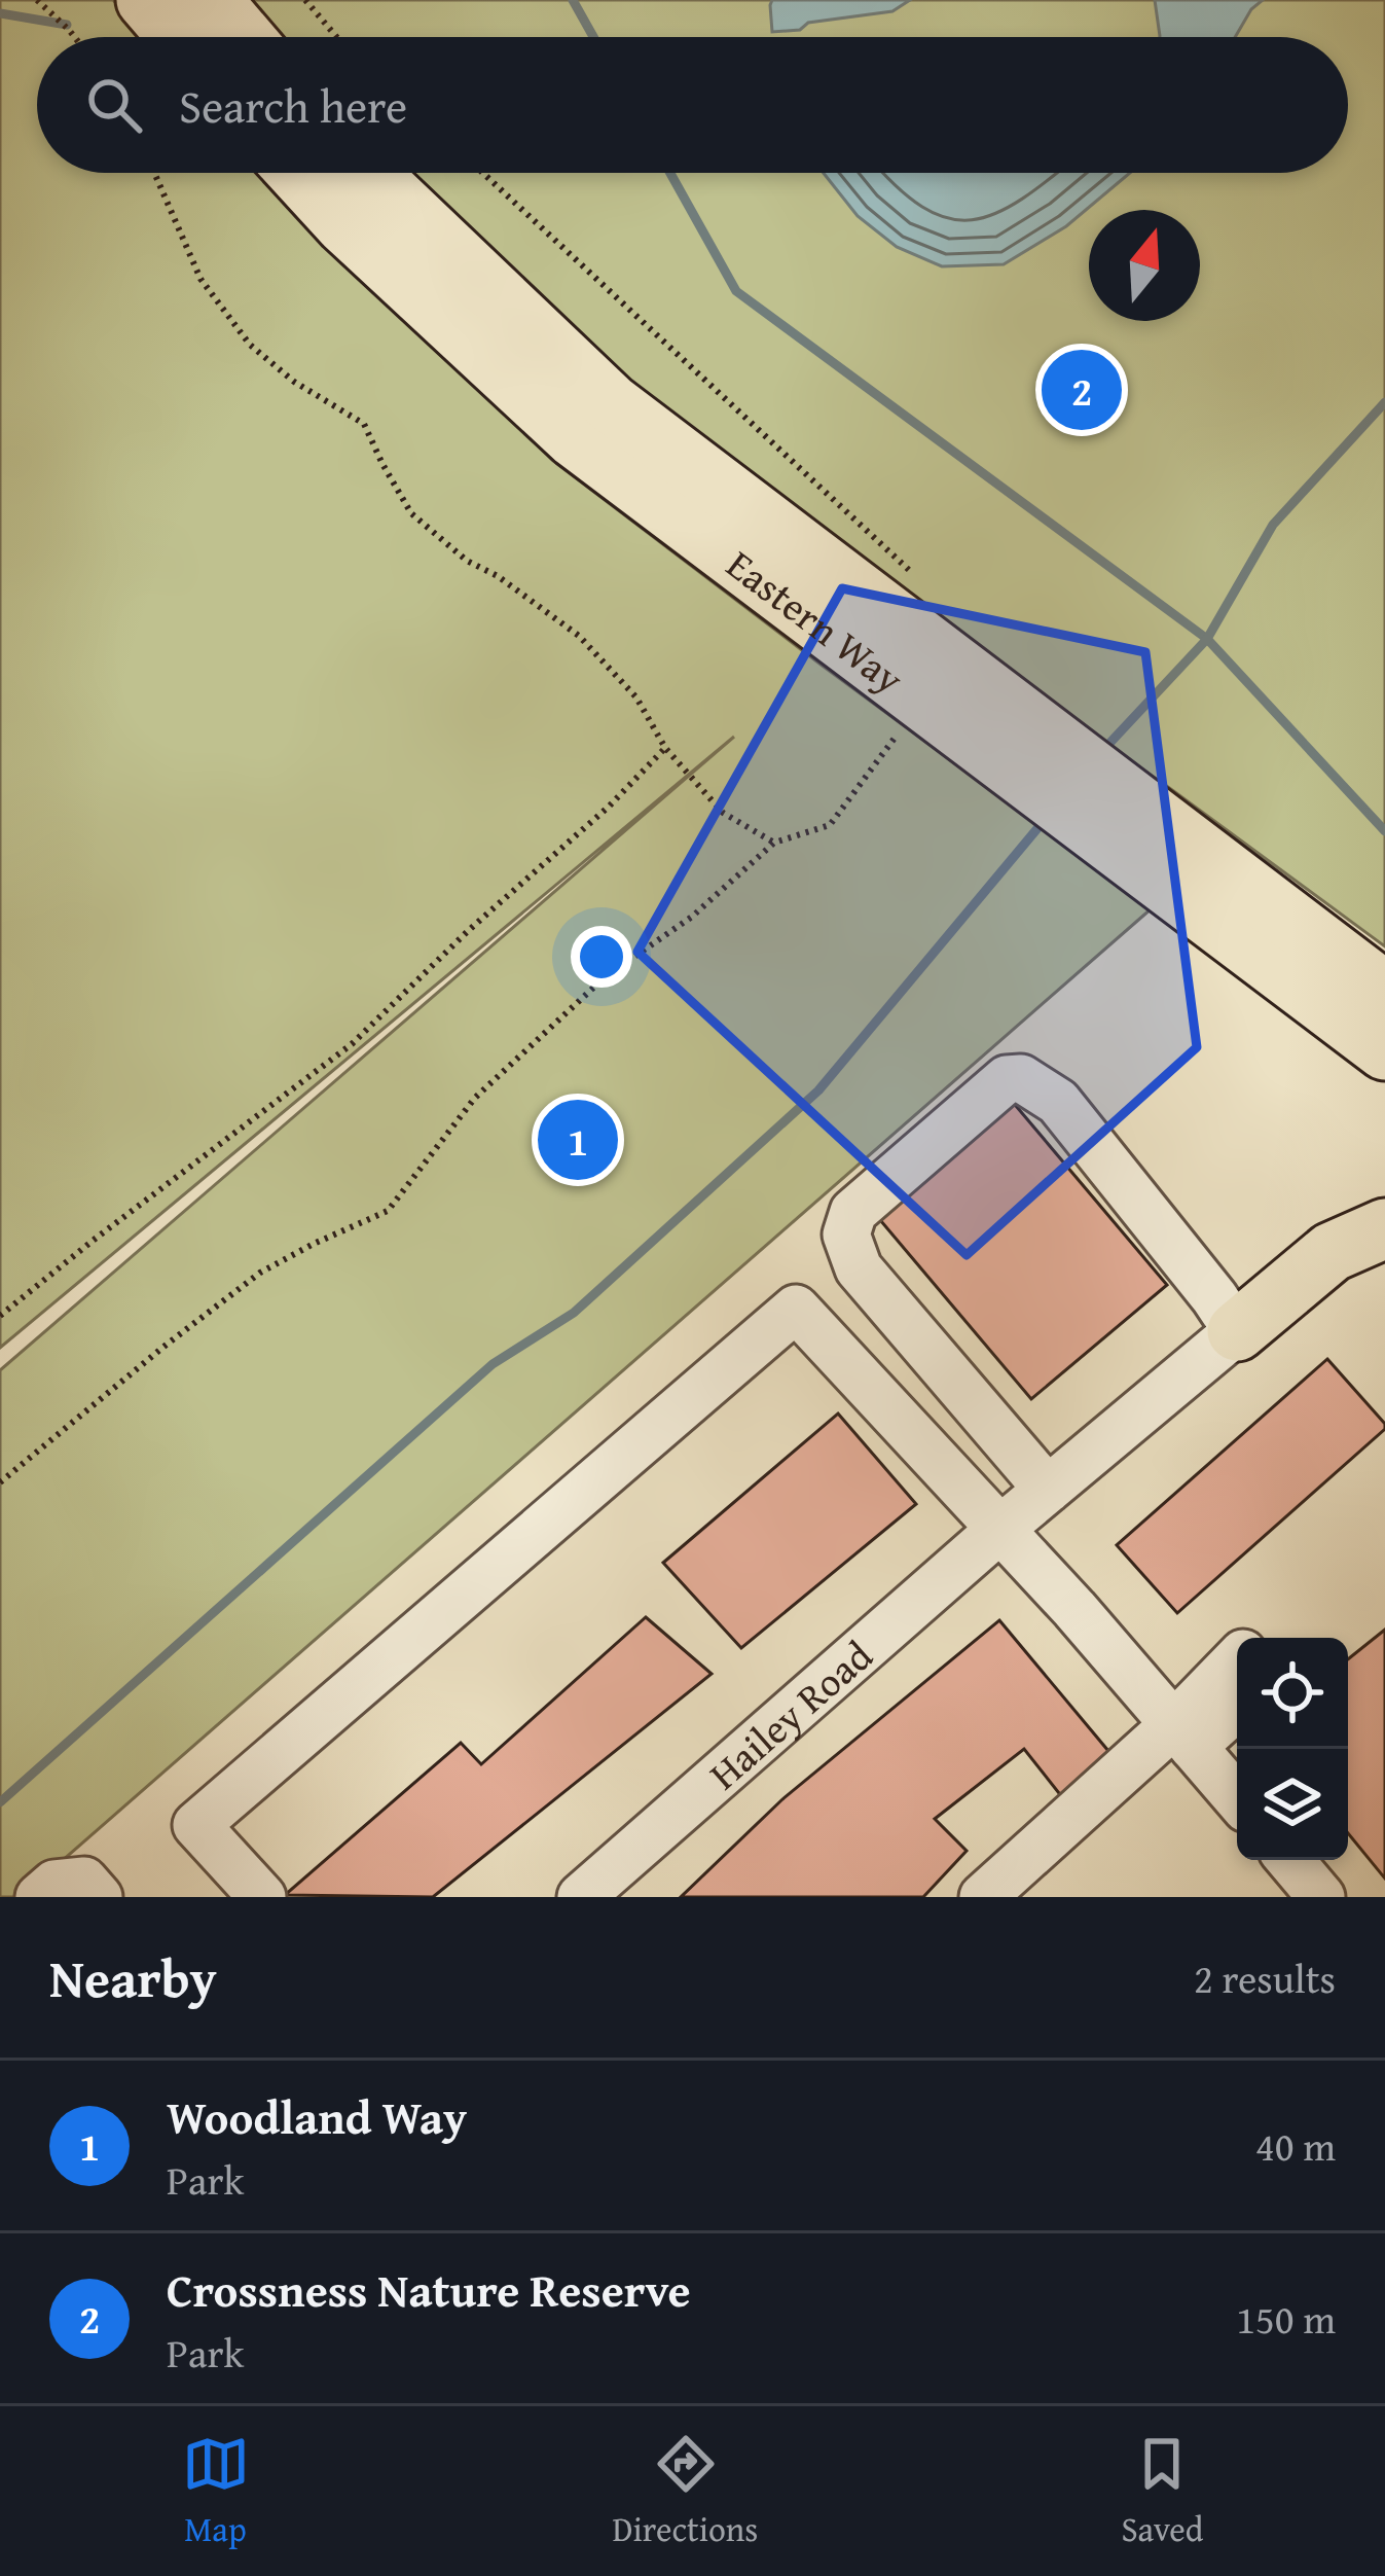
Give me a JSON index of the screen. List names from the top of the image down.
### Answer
{
  "streets": {
    "main road": ["Eastern Way"],
    "street": ["Hailey Road"]
  },
  "north": "top",
  "page": {
    "search": "Search here",
    "pins": ["2", "1"],
    "heading": ["Nearby", "2 results"],
    "list": [
      {
        "mark": "1",
        "name": "Woodland Way",
        "note": "Park",
        "value": "40 m"
      },
      {
        "mark": "2",
        "name": "Crossness Nature Reserve",
        "note": "Park",
        "value": "150 m"
      }
    ],
    "nav": ["Map", "Directions", "Saved"]
  }
}
